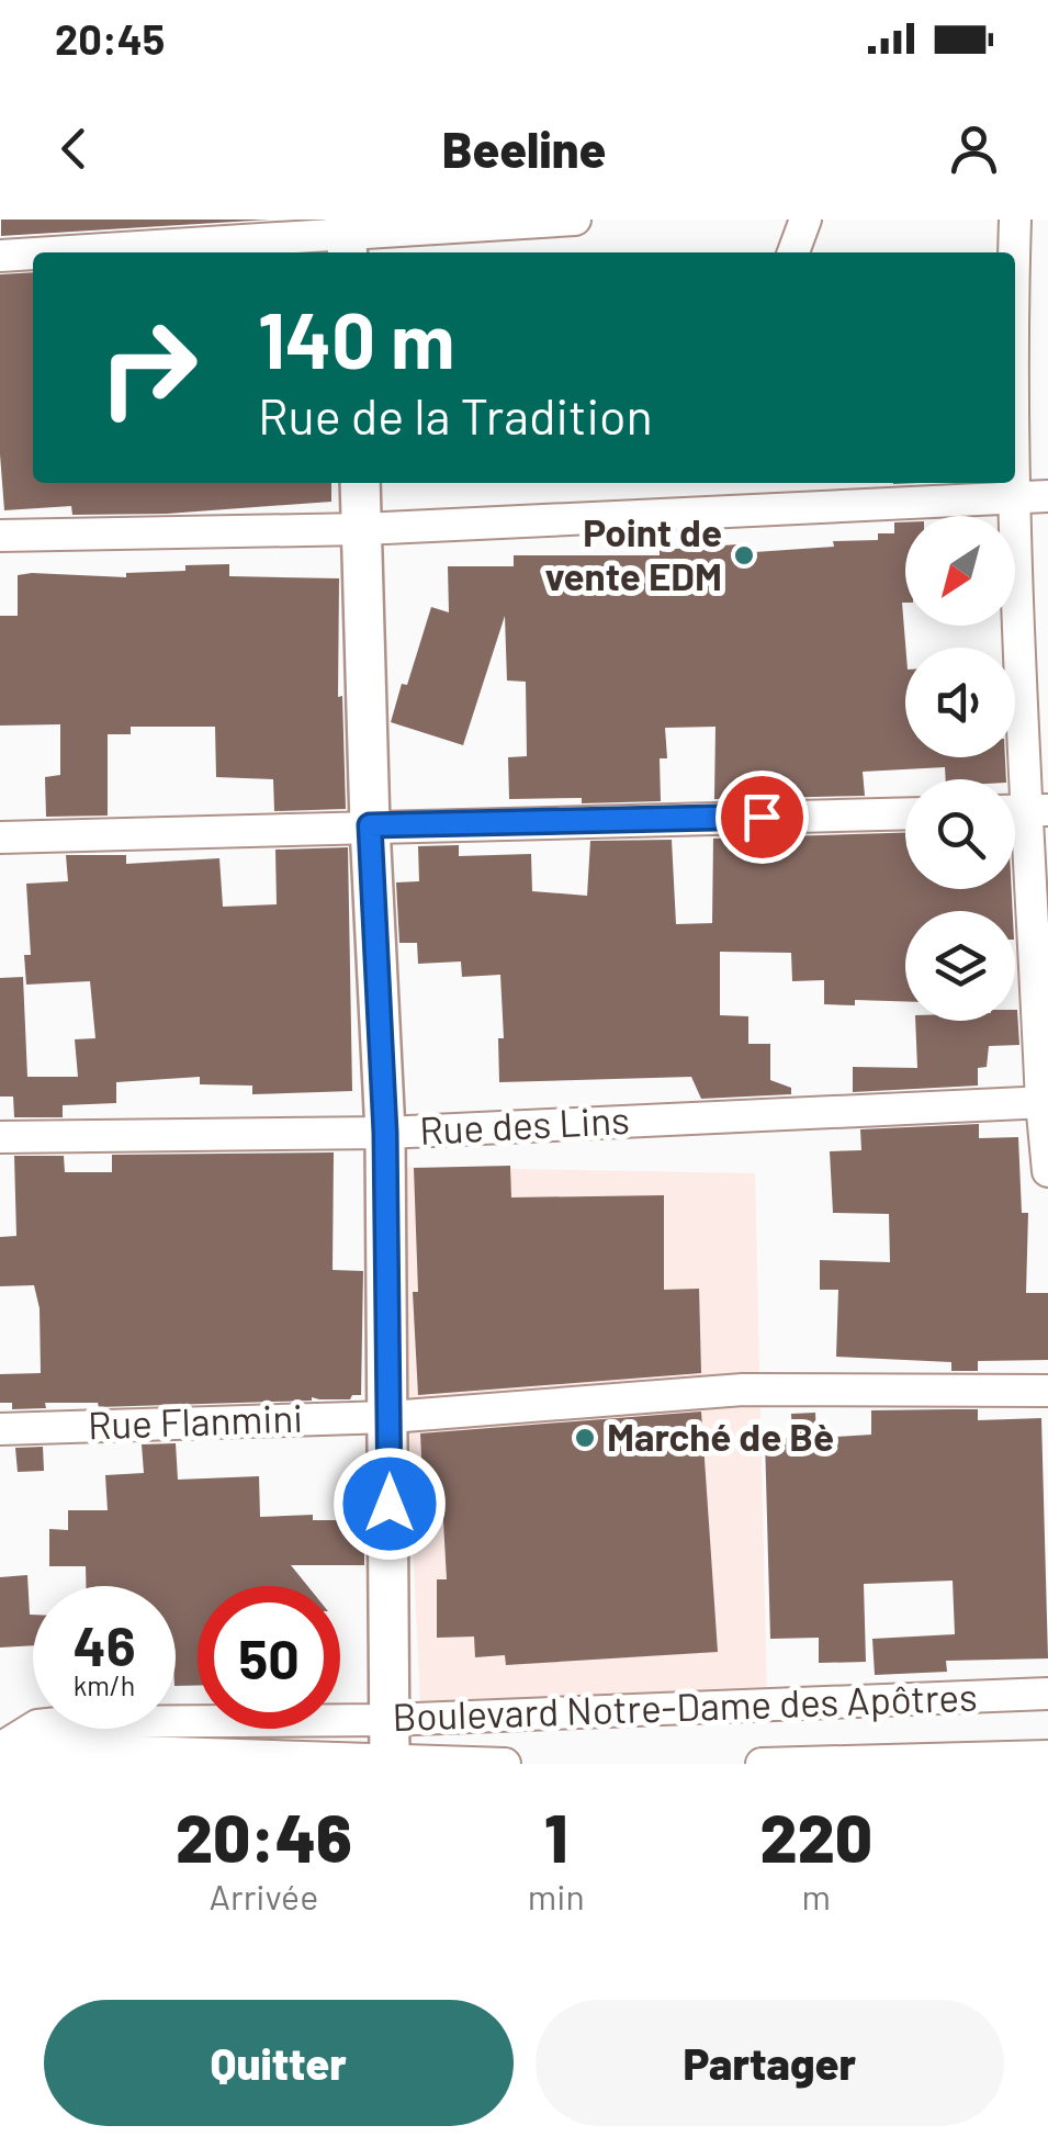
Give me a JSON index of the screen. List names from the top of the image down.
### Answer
{
  "streets": {
    "street": ["Rue des Lins", "Rue Flanmini", "Boulevard Notre-Dame des Apôtres"]
  },
  "places": ["Point de vente EDM", "Marché de Bè"],
  "north": "bottom left",
  "page": {
    "status": "20:45",
    "header": "Beeline",
    "turn": ["140 m", "Rue de la Tradition"],
    "speed": "46 km/h",
    "limit": "50",
    "eta": [
      "20:46",
      "Arrivée",
      "1",
      "min",
      "220",
      "m"
    ],
    "buttons": ["Quitter", "Partager"]
  }
}
